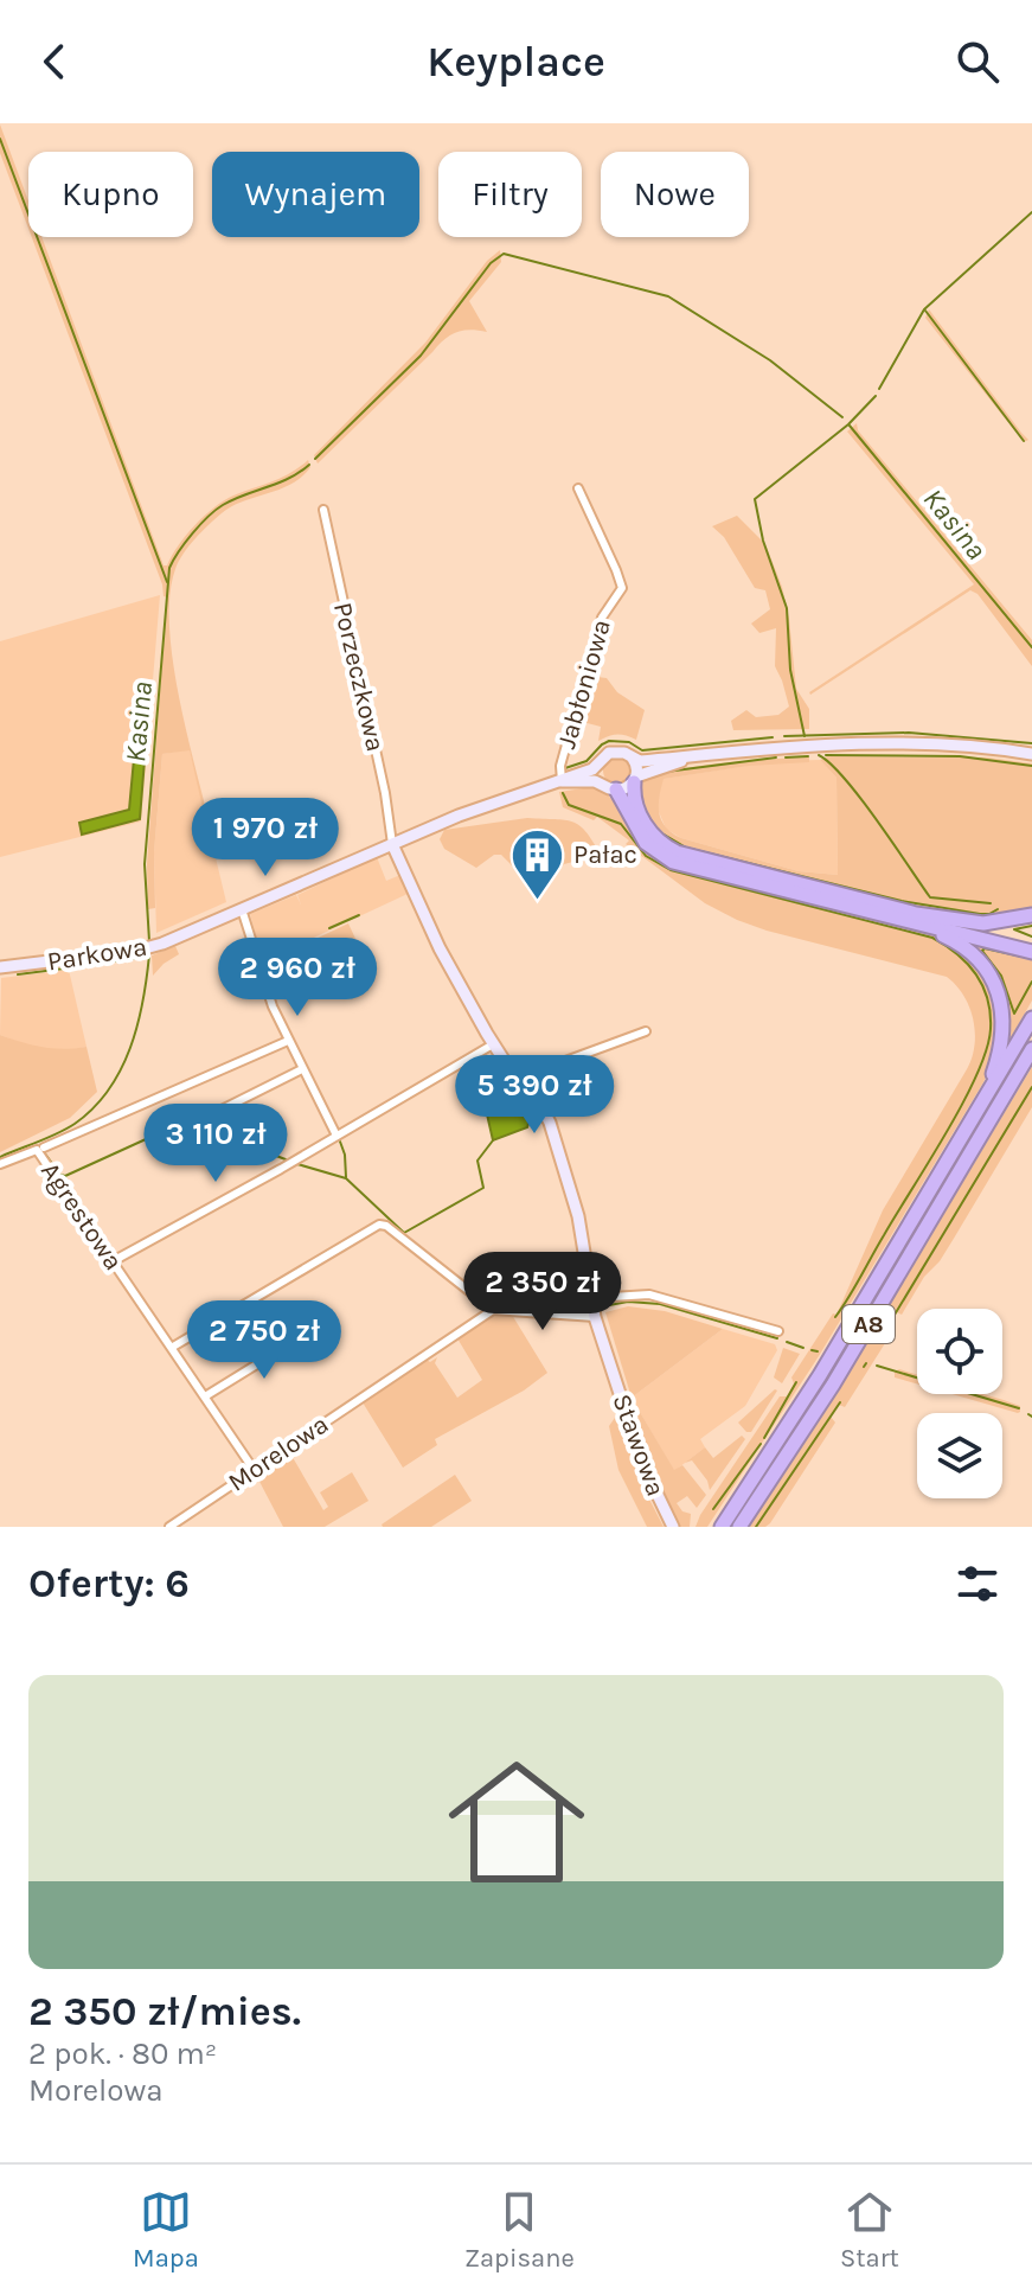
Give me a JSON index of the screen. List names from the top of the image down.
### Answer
{
  "streets": {
    "highway": ["A8"],
    "main road": ["Parkowa", "Stawowa"],
    "street": [
      "Porzeczkowa",
      "Jabłoniowa",
      "Agrestowa",
      "Morelowa"
    ]
  },
  "crossings": [
    ["Porzeczkowa", "Parkowa"],
    ["Porzeczkowa", "Stawowa"],
    ["Jabłoniowa", "Parkowa"],
    ["Parkowa", "Stawowa"],
    ["Agrestowa", "Morelowa"]
  ],
  "water": ["Kasina"],
  "places": {
    "building": ["Pałac"]
  },
  "page": {
    "header": "Keyplace",
    "chip": [
      "Kupno",
      "Wynajem",
      "Filtry",
      "Nowe"
    ],
    "price": [
      "1 970 zł",
      "2 960 zł",
      "5 390 zł",
      "3 110 zł",
      "2 350 zł",
      "2 750 zł"
    ],
    "heading": "Oferty: 6",
    "list": [
      {
        "name": "2 350 zł/mies.",
        "note": "2 pok. · 80 m² · Morelowa"
      }
    ],
    "tabs": ["Mapa", "Zapisane", "Start"]
  }
}
